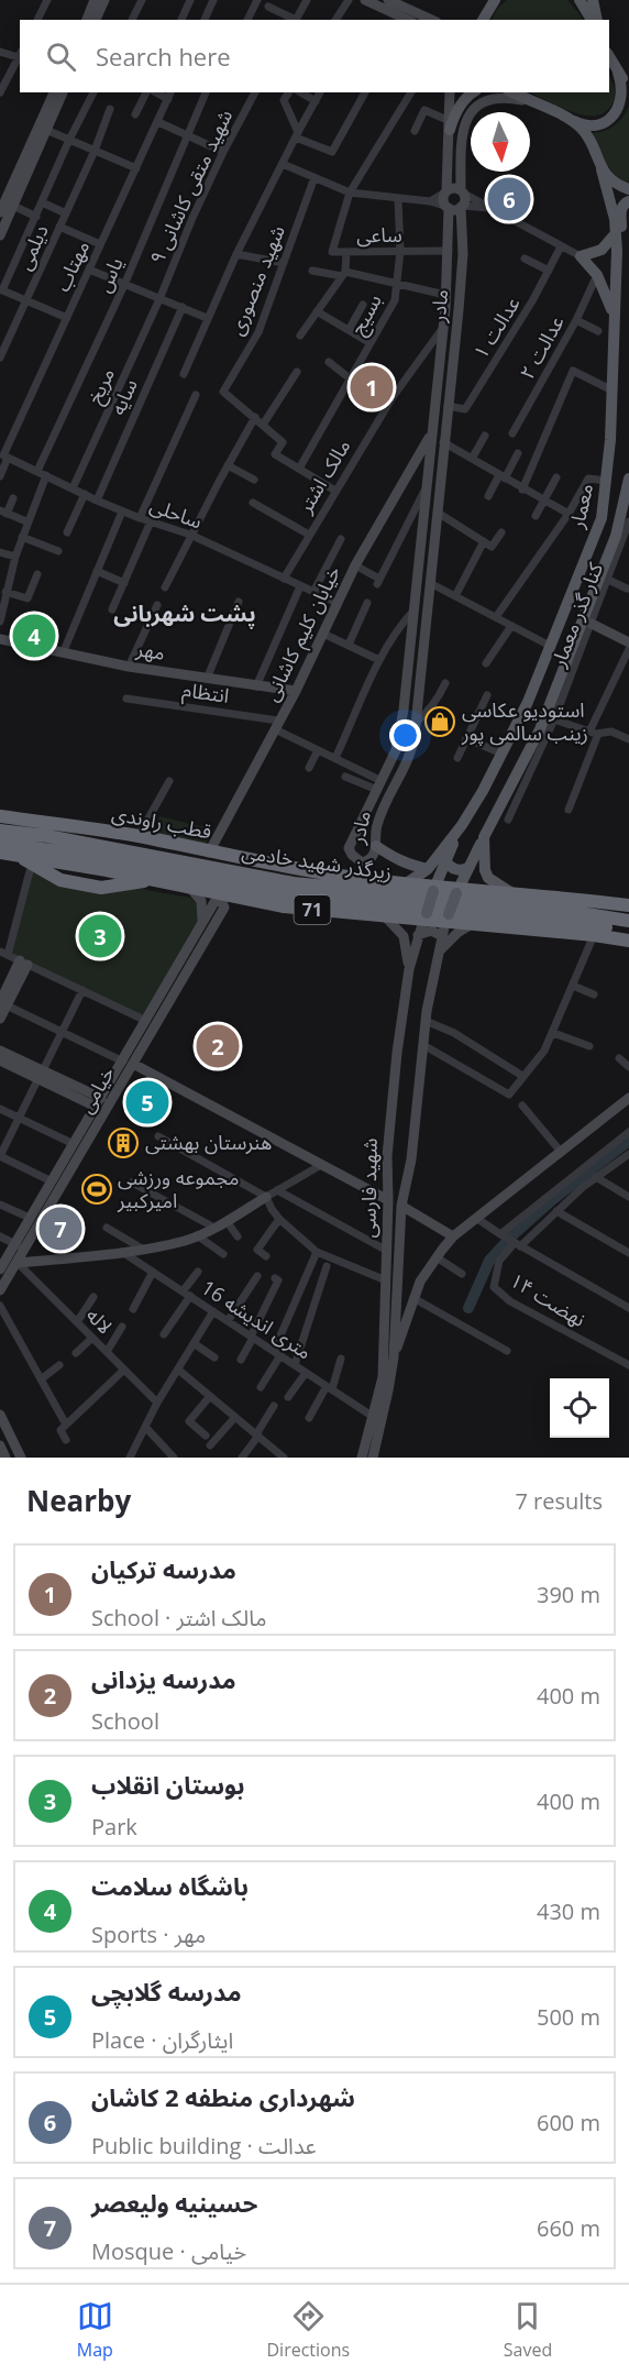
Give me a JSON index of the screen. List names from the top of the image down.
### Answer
{
  "streets": {
    "highway": ["قطب راوندی", "زیرگذر شهید خادمی", "71"],
    "main road": ["معمار"],
    "street": [
      "شهید متقی کاشانی ۹",
      "ساعی",
      "دیلمی",
      "مهتاب",
      "یاس",
      "شهید منصوری",
      "مادر",
      "بسیج",
      "عدالت ۱",
      "عدالت ۲",
      "مریخ",
      "سایه",
      "مالک اشتر",
      "ساحلی",
      "کنار گذر معمار",
      "خیابان کلیم کاشانی",
      "مهر",
      "انتظام",
      "خیامی",
      "شهید فارسی",
      "نهضت ۱۴",
      "16 متری اندیشه",
      "لاله"
    ]
  },
  "crossings": [
    ["شهید متقی کاشانی ۹", "مریخ"],
    ["ساعی", "مادر"],
    ["ساعی", "بسیج"],
    ["مهتاب", "ساحلی"],
    ["یاس", "ساحلی"],
    ["مادر", "عدالت ۱"],
    ["مادر", "مالک اشتر"],
    ["مادر", "خیابان کلیم کاشانی"],
    ["مادر", "انتظام"],
    ["عدالت ۱", "معمار"],
    ["مریخ", "ساحلی"],
    ["سایه", "ساحلی"],
    ["مالک اشتر", "ساحلی"],
    ["معمار", "کنار گذر معمار"],
    ["معمار", "قطب راوندی"],
    ["معمار", "71"],
    ["معمار", "شهید فارسی"],
    ["ساحلی", "خیابان کلیم کاشانی"],
    ["خیابان کلیم کاشانی", "مهر"],
    ["خیابان کلیم کاشانی", "انتظام"],
    ["خیابان کلیم کاشانی", "قطب راوندی"],
    ["71", "خیامی"],
    ["71", "شهید فارسی"],
    ["خیامی", "لاله"],
    ["شهید فارسی", "16 متری اندیشه"]
  ],
  "districts": ["پشت شهربانی"],
  "places": {
    "shop": ["استودیو عکاسی زینب سالمی پور"],
    "building": ["هنرستان بهشتی"],
    "sports": ["مجموعه ورزشی امیرکبیر"]
  },
  "north": "bottom",
  "page": {
    "search": "Search here",
    "pins": [
      "6",
      "1",
      "4",
      "3",
      "2",
      "5",
      "7"
    ],
    "heading": ["Nearby", "7 results"],
    "list": [
      {
        "mark": "1",
        "name": "مدرسه ترکیان",
        "note": "School · مالک اشتر",
        "value": "390 m"
      },
      {
        "mark": "2",
        "name": "مدرسه یزدانی",
        "note": "School",
        "value": "400 m"
      },
      {
        "mark": "3",
        "name": "بوستان انقلاب",
        "note": "Park",
        "value": "400 m"
      },
      {
        "mark": "4",
        "name": "باشگاه سلامت",
        "note": "Sports · مهر",
        "value": "430 m"
      },
      {
        "mark": "5",
        "name": "مدرسه گلابچی",
        "note": "Place · ایثارگران",
        "value": "500 m"
      },
      {
        "mark": "6",
        "name": "شهرداری منطفه 2 کاشان",
        "note": "Public building · عدالت",
        "value": "600 m"
      },
      {
        "mark": "7",
        "name": "حسینیه ولیعصر",
        "note": "Mosque · خیامی",
        "value": "660 m"
      }
    ],
    "nav": ["Map", "Directions", "Saved"]
  }
}
